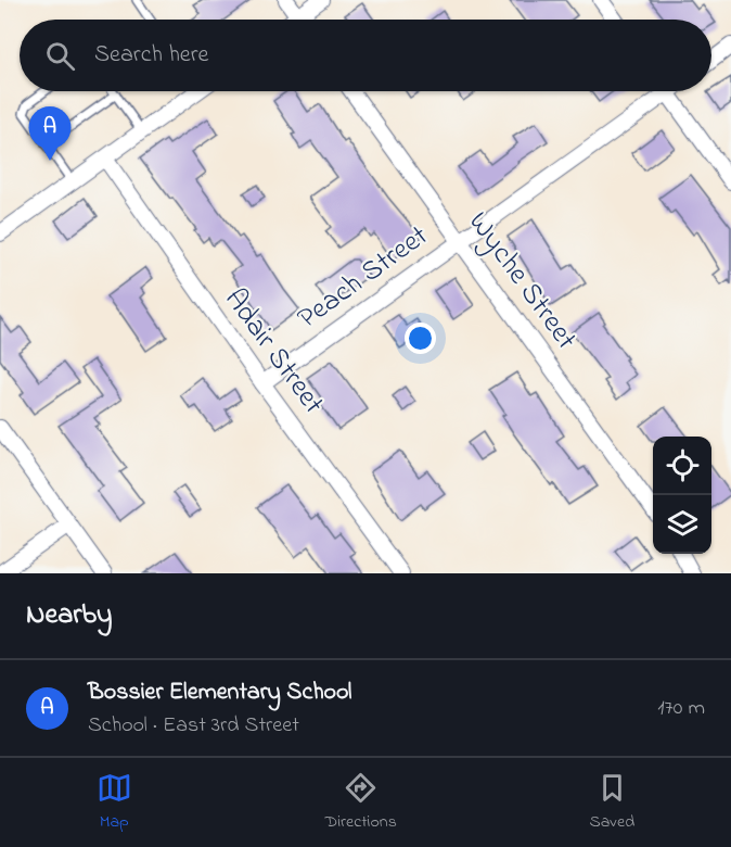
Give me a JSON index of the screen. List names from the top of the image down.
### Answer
{
  "streets": {
    "street": ["Peach Street", "Wyche Street", "Adair Street"]
  },
  "crossings": [
    ["Peach Street", "Wyche Street"],
    ["Peach Street", "Adair Street"]
  ],
  "page": {
    "search": "Search here",
    "pins": "A",
    "heading": "Nearby",
    "list": [
      {
        "mark": "A",
        "name": "Bossier Elementary School",
        "note": "School · East 3rd Street",
        "value": "170 m"
      }
    ],
    "nav": ["Map", "Directions", "Saved"]
  }
}
